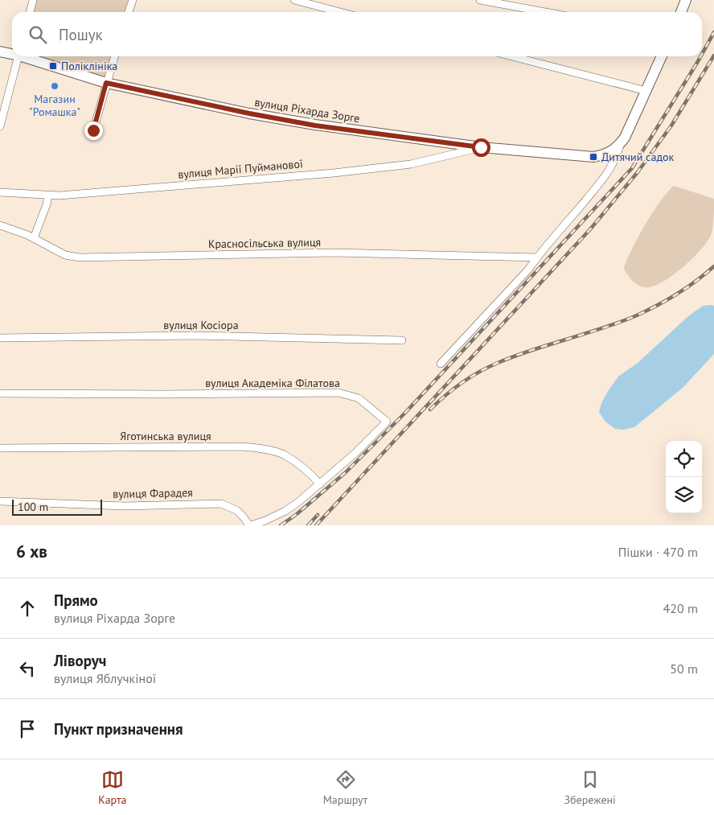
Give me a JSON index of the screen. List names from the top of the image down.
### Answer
{
  "streets": {
    "street": [
      "вулиця Ріхарда Зорге",
      "вулиця Марії Пуйманової",
      "Красносільська вулиця",
      "вулиця Косіора",
      "вулиця Академіка Філатова",
      "Яготинська вулиця",
      "вулиця Фарадея"
    ]
  },
  "crossings": [
    ["вулиця Ріхарда Зорге", "вулиця Марії Пуйманової"],
    ["вулиця Академіка Філатова", "Яготинська вулиця"],
    ["вулиця Академіка Філатова", "вулиця Фарадея"]
  ],
  "places": {
    "transit": ["Поліклініка", "Дитячий садок"],
    "other": ["Магазин \"Ромашка\""]
  },
  "scale_bar": "100 m",
  "page": {
    "search": "Пошук",
    "scale": "100 m",
    "heading": ["6 хв", "Пішки · 470 m"],
    "list": [
      ["Прямо", "вулиця Ріхарда Зорге", "420 m"],
      ["Ліворуч", "вулиця Яблучкіної", "50 m"],
      "Пункт призначення"
    ],
    "nav": ["Карта", "Маршрут", "Збережені"]
  }
}
